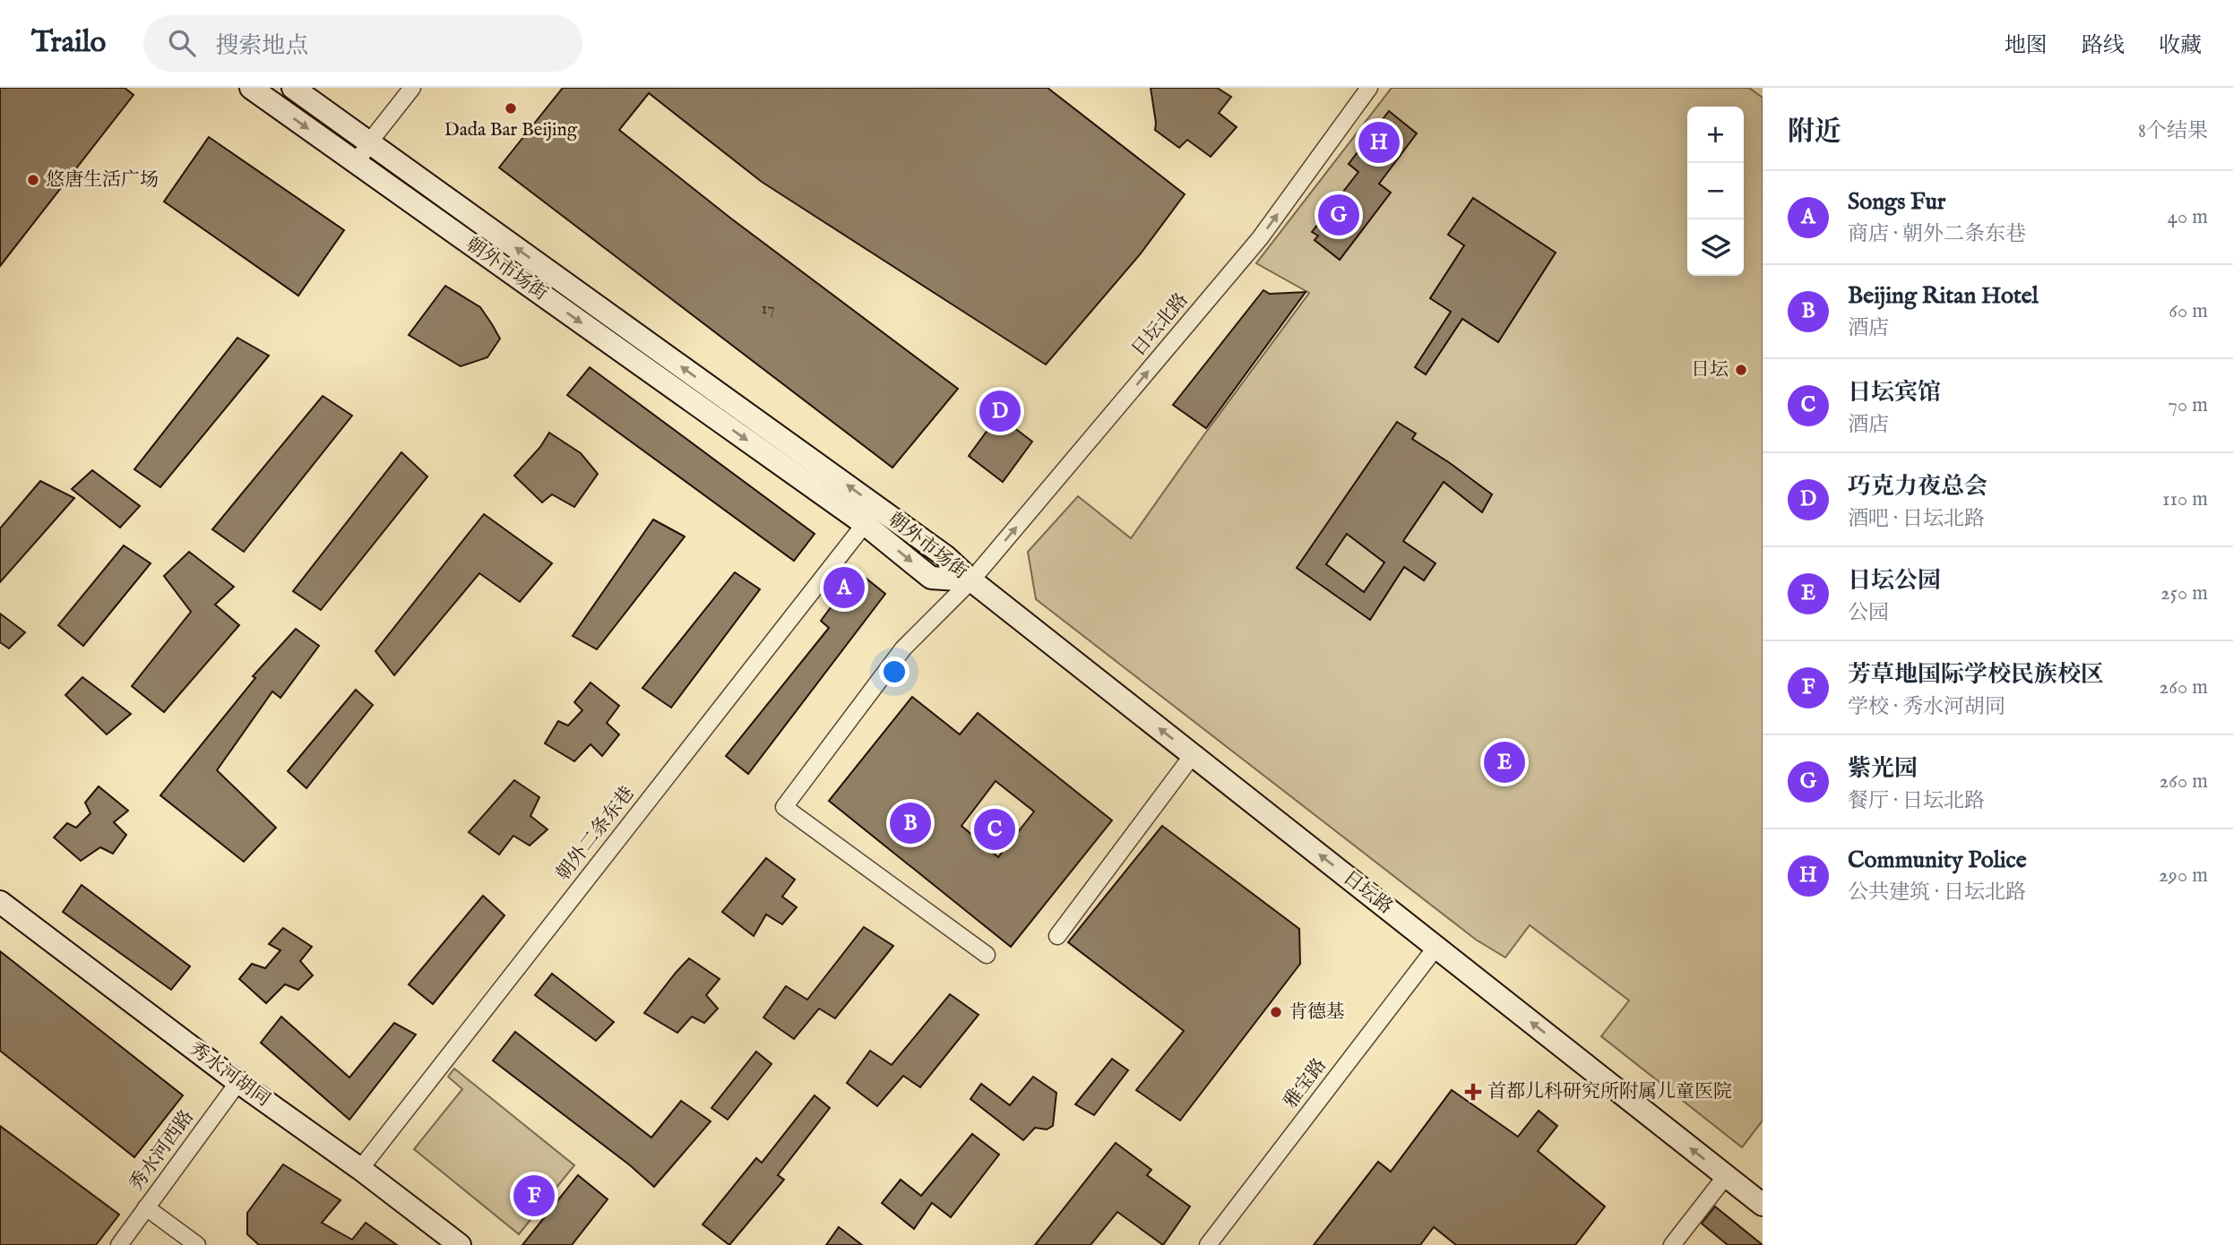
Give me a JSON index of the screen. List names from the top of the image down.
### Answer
{
  "streets": {
    "main road": ["朝外市场街", "日坛路", "秀水河胡同"],
    "street": [
      "日坛北路",
      "朝外二条东巷",
      "雅宝路",
      "秀水河西路"
    ]
  },
  "crossings": [
    ["朝外市场街", "日坛北路"],
    ["朝外市场街", "朝外二条东巷"],
    ["朝外市场街", "日坛路"],
    ["日坛北路", "日坛路"],
    ["朝外二条东巷", "秀水河胡同"],
    ["日坛路", "雅宝路"],
    ["秀水河胡同", "秀水河西路"]
  ],
  "one_way": ["日坛北路", "日坛路"],
  "places": {
    "other": [
      "Dada Bar Beijing",
      "悠唐生活广场",
      "日坛",
      "肯德基"
    ],
    "health": ["首都儿科研究所附属儿童医院"]
  },
  "house_numbers": ["17"],
  "page": {
    "header": "Trailo",
    "search": "搜索地点",
    "nav": ["地图", "路线", "收藏"],
    "heading": ["附近", "8个结果"],
    "map_buttons": ["+", "−"],
    "pins": [
      "H",
      "G",
      "D",
      "A",
      "E",
      "B",
      "C",
      "F"
    ],
    "list": [
      {
        "mark": "A",
        "name": "Songs Fur",
        "note": "商店 · 朝外二条东巷",
        "value": "40 m"
      },
      {
        "mark": "B",
        "name": "Beijing Ritan Hotel",
        "note": "酒店",
        "value": "60 m"
      },
      {
        "mark": "C",
        "name": "日坛宾馆",
        "note": "酒店",
        "value": "70 m"
      },
      {
        "mark": "D",
        "name": "巧克力夜总会",
        "note": "酒吧 · 日坛北路",
        "value": "110 m"
      },
      {
        "mark": "E",
        "name": "日坛公园",
        "note": "公园",
        "value": "250 m"
      },
      {
        "mark": "F",
        "name": "芳草地国际学校民族校区",
        "note": "学校 · 秀水河胡同",
        "value": "260 m"
      },
      {
        "mark": "G",
        "name": "紫光园",
        "note": "餐厅 · 日坛北路",
        "value": "260 m"
      },
      {
        "mark": "H",
        "name": "Community Police",
        "note": "公共建筑 · 日坛北路",
        "value": "290 m"
      }
    ]
  }
}
